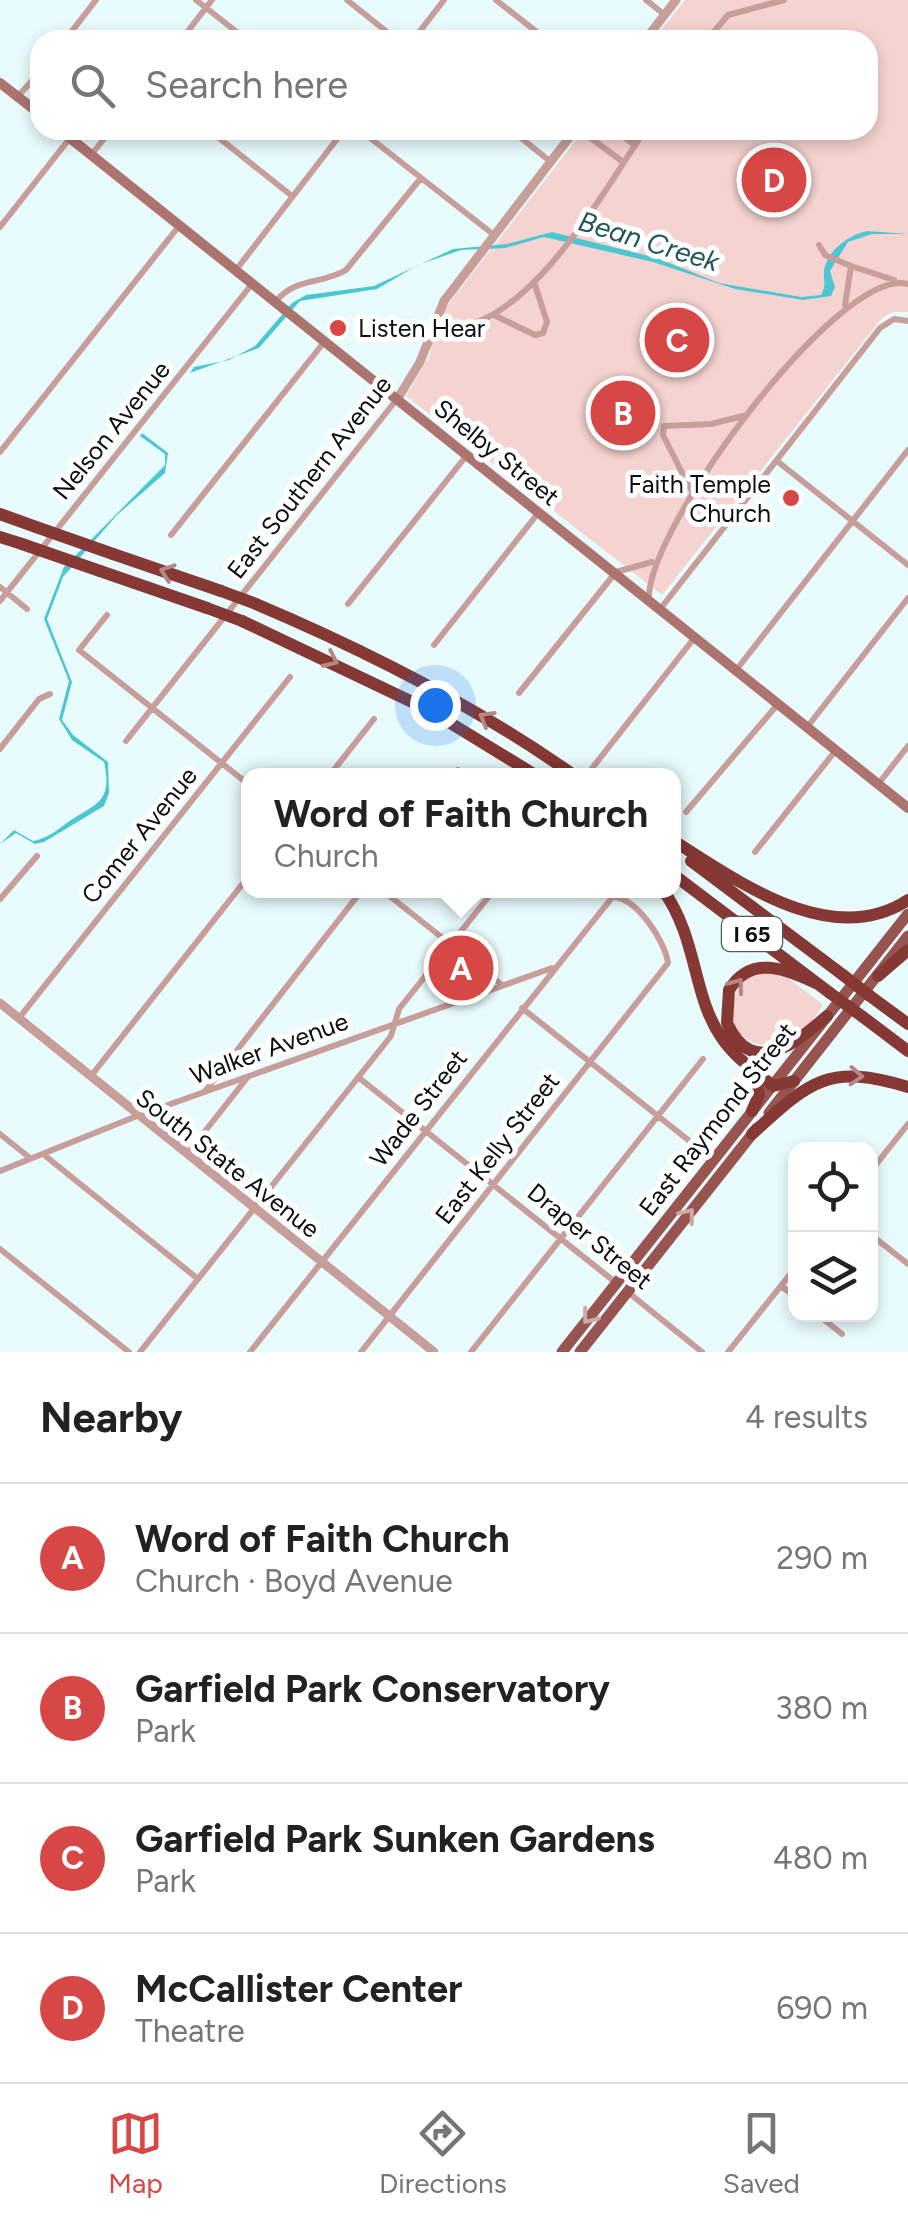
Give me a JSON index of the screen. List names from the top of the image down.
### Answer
{
  "streets": {
    "highway": ["I 65"],
    "main road": ["Shelby Street", "East Raymond Street"],
    "street": [
      "Nelson Avenue",
      "East Southern Avenue",
      "Comer Avenue",
      "Walker Avenue",
      "Wade Street",
      "East Kelly Street",
      "South State Avenue",
      "Draper Street"
    ]
  },
  "crossings": [
    ["Nelson Avenue", "Shelby Street"],
    ["Shelby Street", "East Southern Avenue"],
    ["Comer Avenue", "South State Avenue"],
    ["Walker Avenue", "Wade Street"],
    ["Walker Avenue", "South State Avenue"],
    ["Wade Street", "South State Avenue"],
    ["Wade Street", "Draper Street"],
    ["East Raymond Street", "Draper Street"],
    ["East Kelly Street", "South State Avenue"],
    ["East Kelly Street", "Draper Street"]
  ],
  "water": ["Bean Creek"],
  "places": ["Listen Hear", "Faith Temple Church"],
  "page": {
    "search": "Search here",
    "pins": [
      "D",
      "C",
      "B",
      "A"
    ],
    "popup": ["Word of Faith Church", "Church"],
    "heading": ["Nearby", "4 results"],
    "list": [
      {
        "mark": "A",
        "name": "Word of Faith Church",
        "note": "Church · Boyd Avenue",
        "value": "290 m"
      },
      {
        "mark": "B",
        "name": "Garfield Park Conservatory",
        "note": "Park",
        "value": "380 m"
      },
      {
        "mark": "C",
        "name": "Garfield Park Sunken Gardens",
        "note": "Park",
        "value": "480 m"
      },
      {
        "mark": "D",
        "name": "McCallister Center",
        "note": "Theatre",
        "value": "690 m"
      }
    ],
    "nav": ["Map", "Directions", "Saved"]
  }
}
